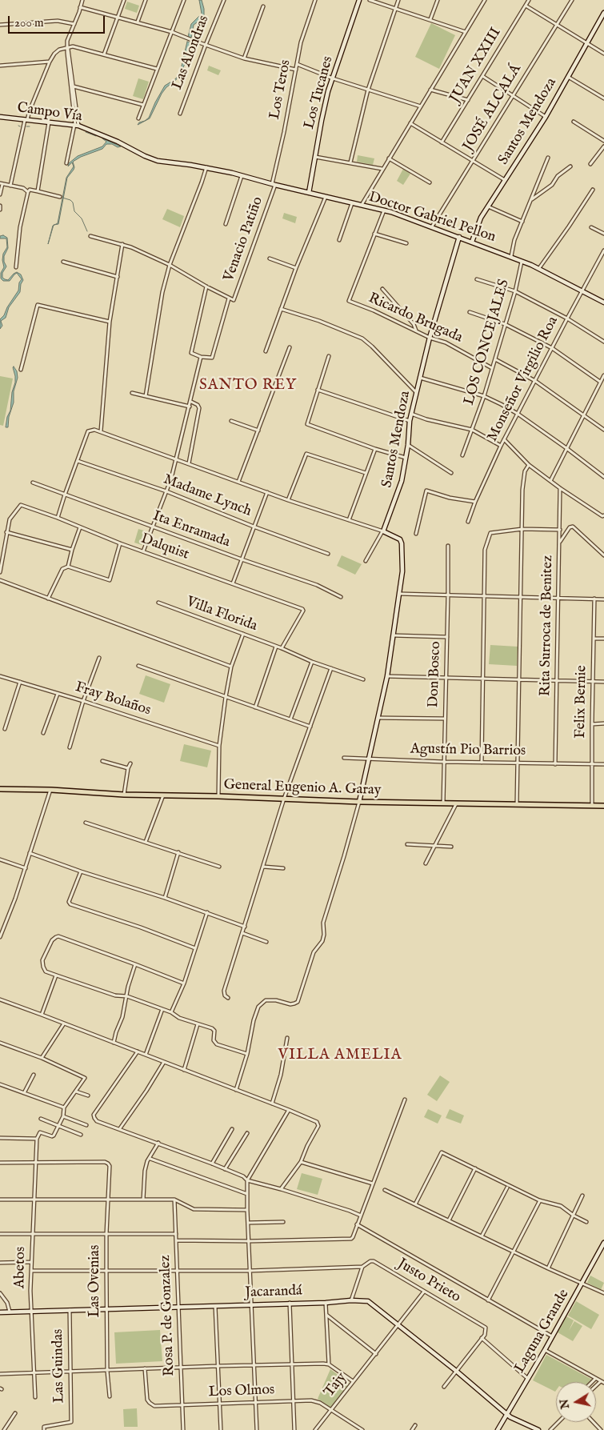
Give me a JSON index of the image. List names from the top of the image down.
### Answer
{
  "streets": {
    "main road": ["General Eugenio A. Garay"],
    "street": [
      "Las Alondras",
      "JUAN XXIII",
      "Los Teros",
      "Los Tucanes",
      "JOSÉ ALCALÁ",
      "Campo Vía",
      "Santos Mendoza",
      "Doctor Gabriel Pellon",
      "Venacio Patiño",
      "Ricardo Brugada",
      "LOS CONCEJALES",
      "Monseñor Virgilio Roa",
      "Madame Lynch",
      "Ita Enramada",
      "Dalquist",
      "Villa Florida",
      "Rita Surroca de Benitez",
      "Don Bosco",
      "Fray Bolaños",
      "Felix Bernie",
      "Agustín Pio Barrios",
      "Abetos",
      "Las Ovenias",
      "Justo Prieto",
      "Jacarandá",
      "Rosa P. de Gonzalez",
      "Laguna Grande",
      "Las Guindas",
      "Tajy",
      "Los Olmos"
    ]
  },
  "crossings": [
    ["Los Teros", "Doctor Gabriel Pellon"],
    ["Los Teros", "Venacio Patiño"],
    ["Los Tucanes", "Doctor Gabriel Pellon"],
    ["JOSÉ ALCALÁ", "Doctor Gabriel Pellon"],
    ["Campo Vía", "Doctor Gabriel Pellon"],
    ["Santos Mendoza", "Doctor Gabriel Pellon"],
    ["Santos Mendoza", "Ricardo Brugada"],
    ["Santos Mendoza", "LOS CONCEJALES"],
    ["Doctor Gabriel Pellon", "Venacio Patiño"],
    ["Doctor Gabriel Pellon", "LOS CONCEJALES"],
    ["Doctor Gabriel Pellon", "Monseñor Virgilio Roa"],
    ["Ricardo Brugada", "LOS CONCEJALES"],
    ["LOS CONCEJALES", "Monseñor Virgilio Roa"],
    ["Dalquist", "Villa Florida"],
    ["Rita Surroca de Benitez", "Agustín Pio Barrios"],
    ["Don Bosco", "Agustín Pio Barrios"],
    ["Don Bosco", "General Eugenio A. Garay"],
    ["Felix Bernie", "Agustín Pio Barrios"],
    ["Felix Bernie", "General Eugenio A. Garay"],
    ["Abetos", "Las Ovenias"],
    ["Abetos", "Jacarandá"],
    ["Las Ovenias", "Jacarandá"],
    ["Justo Prieto", "Tajy"],
    ["Jacarandá", "Rosa P. de Gonzalez"],
    ["Jacarandá", "Laguna Grande"],
    ["Jacarandá", "Las Guindas"],
    ["Jacarandá", "Tajy"],
    ["Rosa P. de Gonzalez", "Los Olmos"],
    ["Tajy", "Los Olmos"]
  ],
  "districts": ["SANTO REY", "VILLA AMELIA"],
  "scale_bar": "200 m",
  "north": "left"
}
